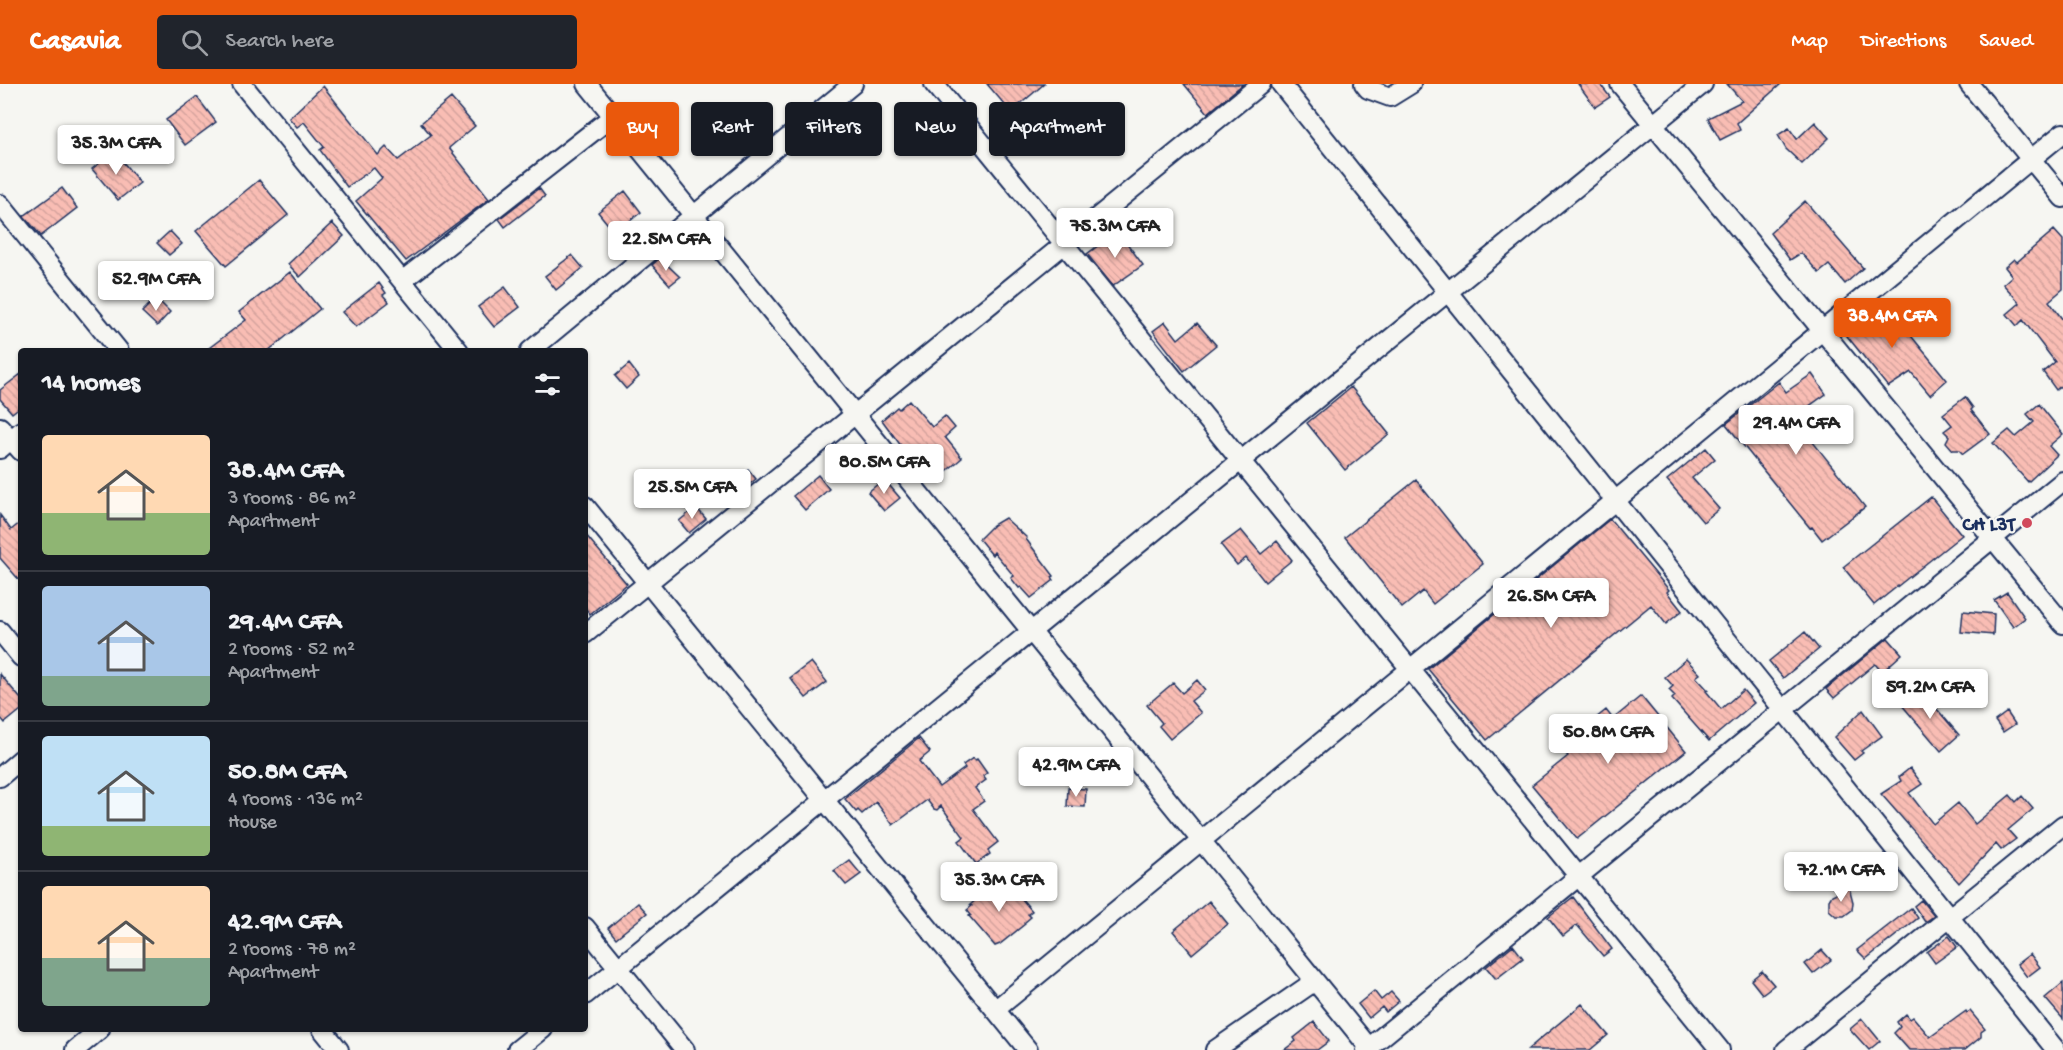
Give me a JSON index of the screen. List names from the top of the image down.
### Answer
{
  "places": ["CH L3T"],
  "page": {
    "header": "Casavia",
    "search": "Search here",
    "nav": ["Map", "Directions", "Saved"],
    "chip": [
      "Buy",
      "Rent",
      "Filters",
      "New",
      "Apartment"
    ],
    "price": [
      "35.3M CFA",
      "75.3M CFA",
      "22.5M CFA",
      "52.9M CFA",
      "38.4M CFA",
      "29.4M CFA",
      "80.5M CFA",
      "25.5M CFA",
      "26.5M CFA",
      "59.2M CFA",
      "50.8M CFA",
      "42.9M CFA",
      "72.1M CFA",
      "35.3M CFA"
    ],
    "heading": "14 homes",
    "list": [
      {
        "name": "38.4M CFA",
        "note": "3 rooms · 86 m² · Apartment"
      },
      {
        "name": "29.4M CFA",
        "note": "2 rooms · 52 m² · Apartment"
      },
      {
        "name": "50.8M CFA",
        "note": "4 rooms · 136 m² · House"
      },
      {
        "name": "42.9M CFA",
        "note": "2 rooms · 78 m² · Apartment"
      }
    ]
  }
}
